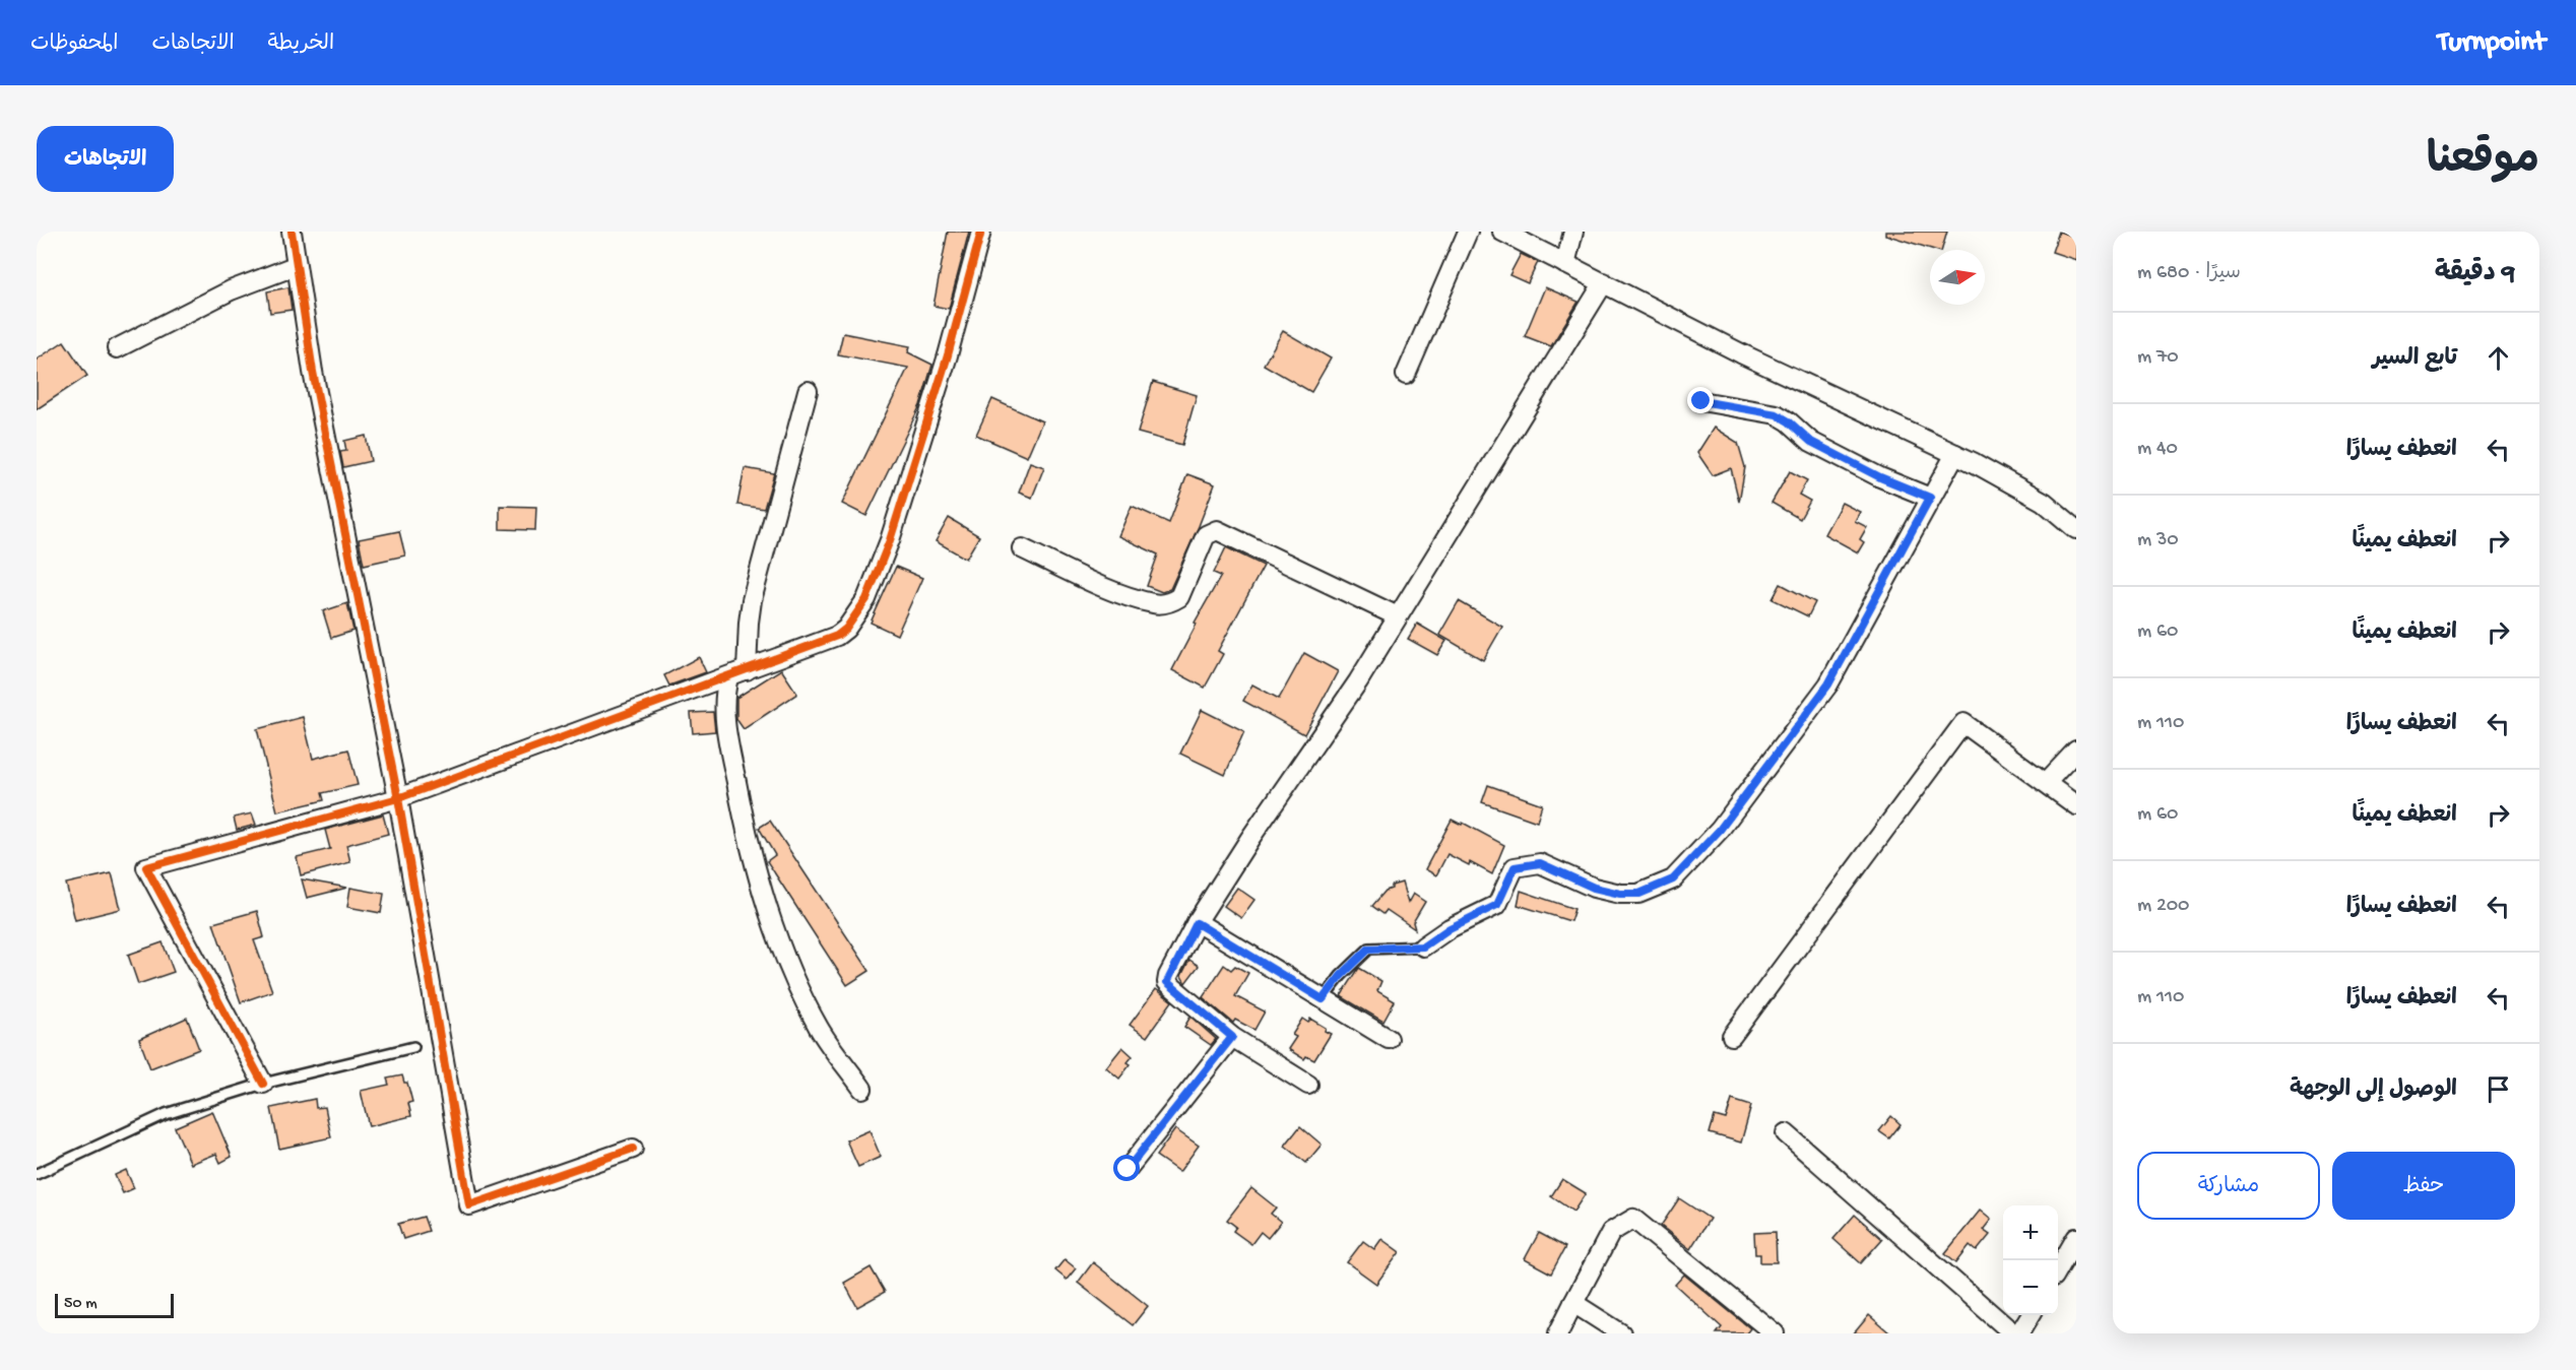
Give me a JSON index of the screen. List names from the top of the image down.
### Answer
{
  "scale_bar": "50 m",
  "north": "right",
  "page": {
    "header": "Turnpoint",
    "nav": ["الخريطة", "الاتجاهات", "المحفوظات"],
    "title": "موقعنا",
    "buttons": [
      "الاتجاهات",
      ["حفظ", "مشاركة"]
    ],
    "heading": ["9 دقيقة", "سيرًا · 680 m"],
    "list": [
      ["تابع السير", "70 m"],
      ["انعطف يسارًا", "40 m"],
      ["انعطف يمينًا", "30 m"],
      ["انعطف يمينًا", "60 m"],
      ["انعطف يسارًا", "110 m"],
      ["انعطف يمينًا", "60 m"],
      ["انعطف يسارًا", "200 m"],
      ["انعطف يسارًا", "110 m"],
      "الوصول إلى الوجهة"
    ],
    "map_buttons": ["+", "−"],
    "scale": "50 m"
  }
}
